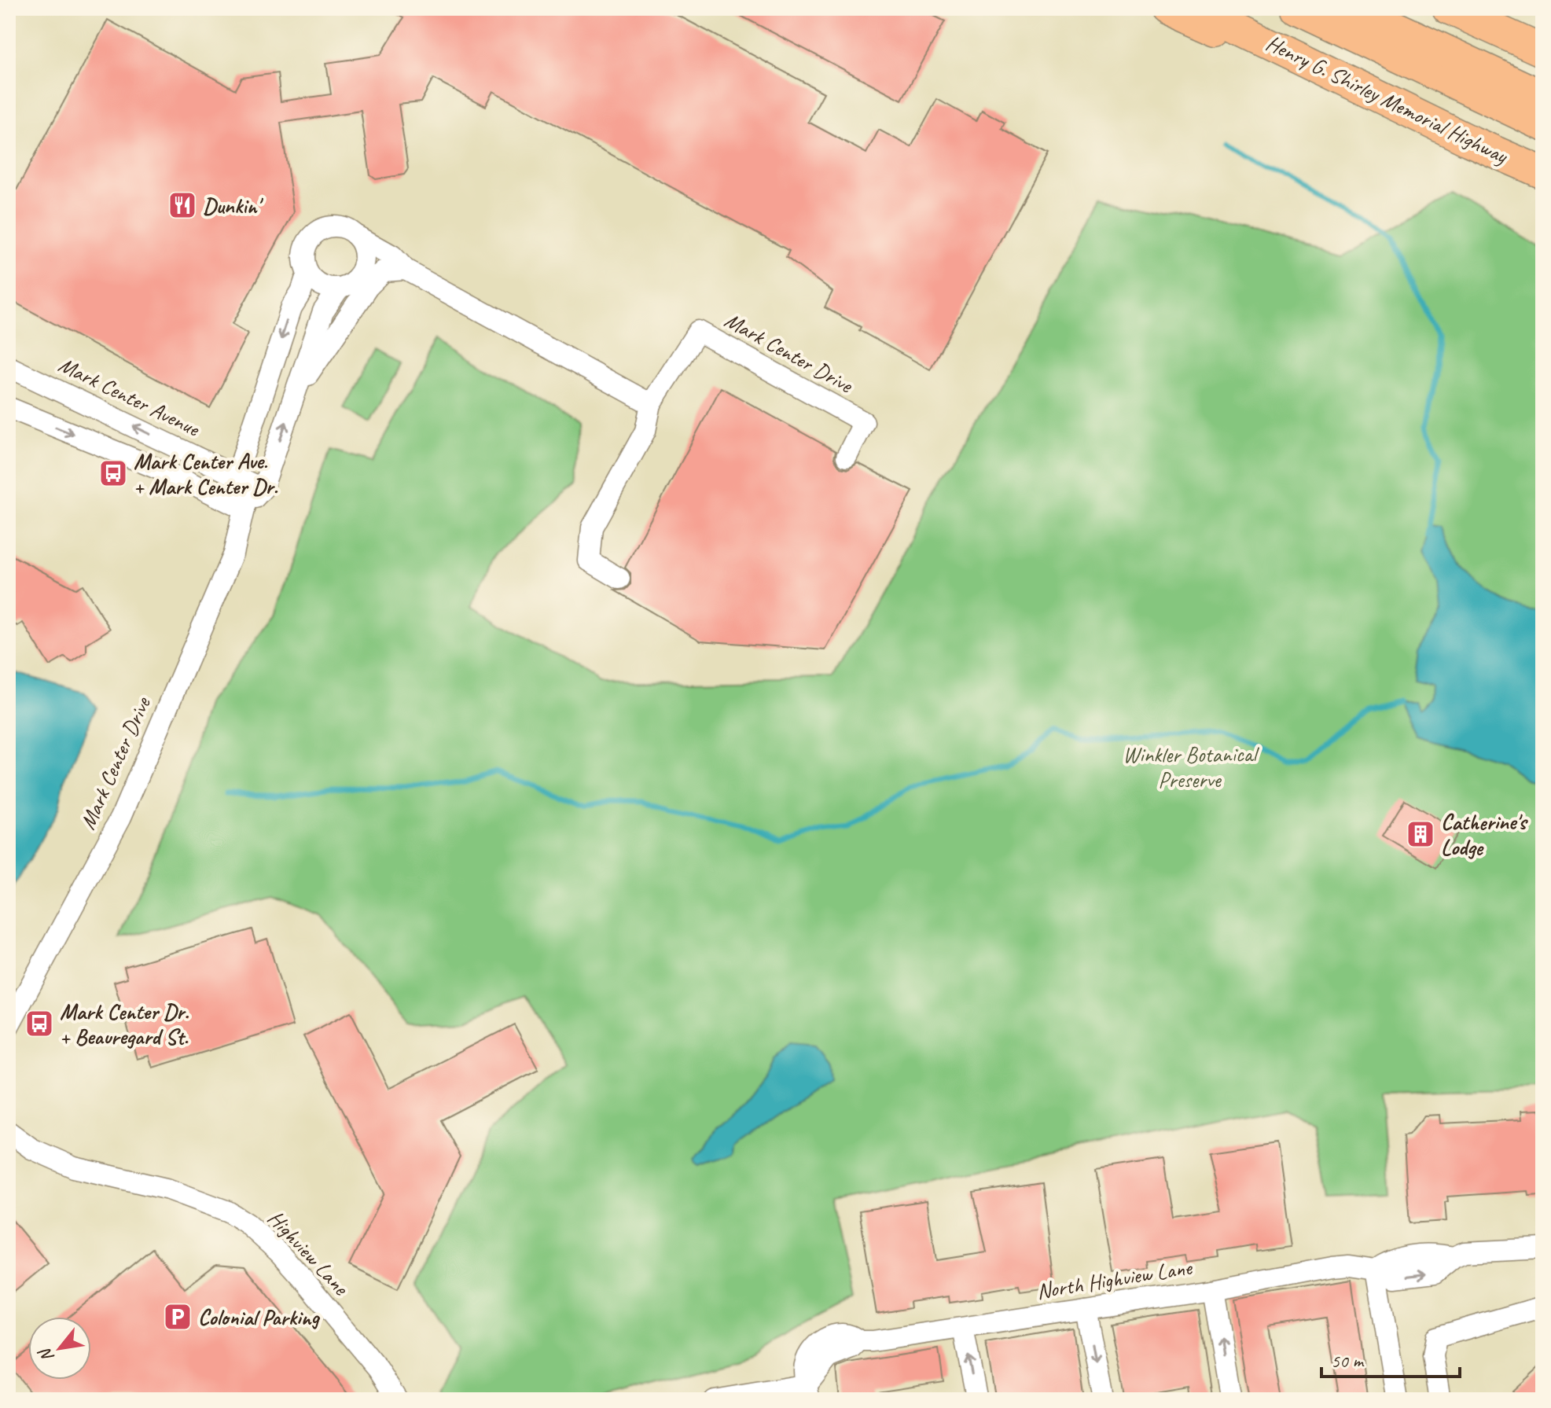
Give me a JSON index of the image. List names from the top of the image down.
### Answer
{
  "streets": {
    "highway": ["Henry G. Shirley Memorial Highway"],
    "street": [
      "Mark Center Drive",
      "Mark Center Avenue",
      "Highview Lane",
      "North Highview Lane"
    ]
  },
  "crossings": [
    ["Mark Center Drive", "Mark Center Avenue"]
  ],
  "parks": ["Winkler Botanical Preserve"],
  "places": {
    "restaurant": ["Dunkin'"],
    "bus stop": ["Mark Center Ave. + Mark Center Dr.", "Mark Center Dr. + Beauregard St."],
    "building": ["Catherine's Lodge"],
    "parking": ["Colonial Parking"]
  },
  "scale_bar": "50 m",
  "north": "bottom left"
}
